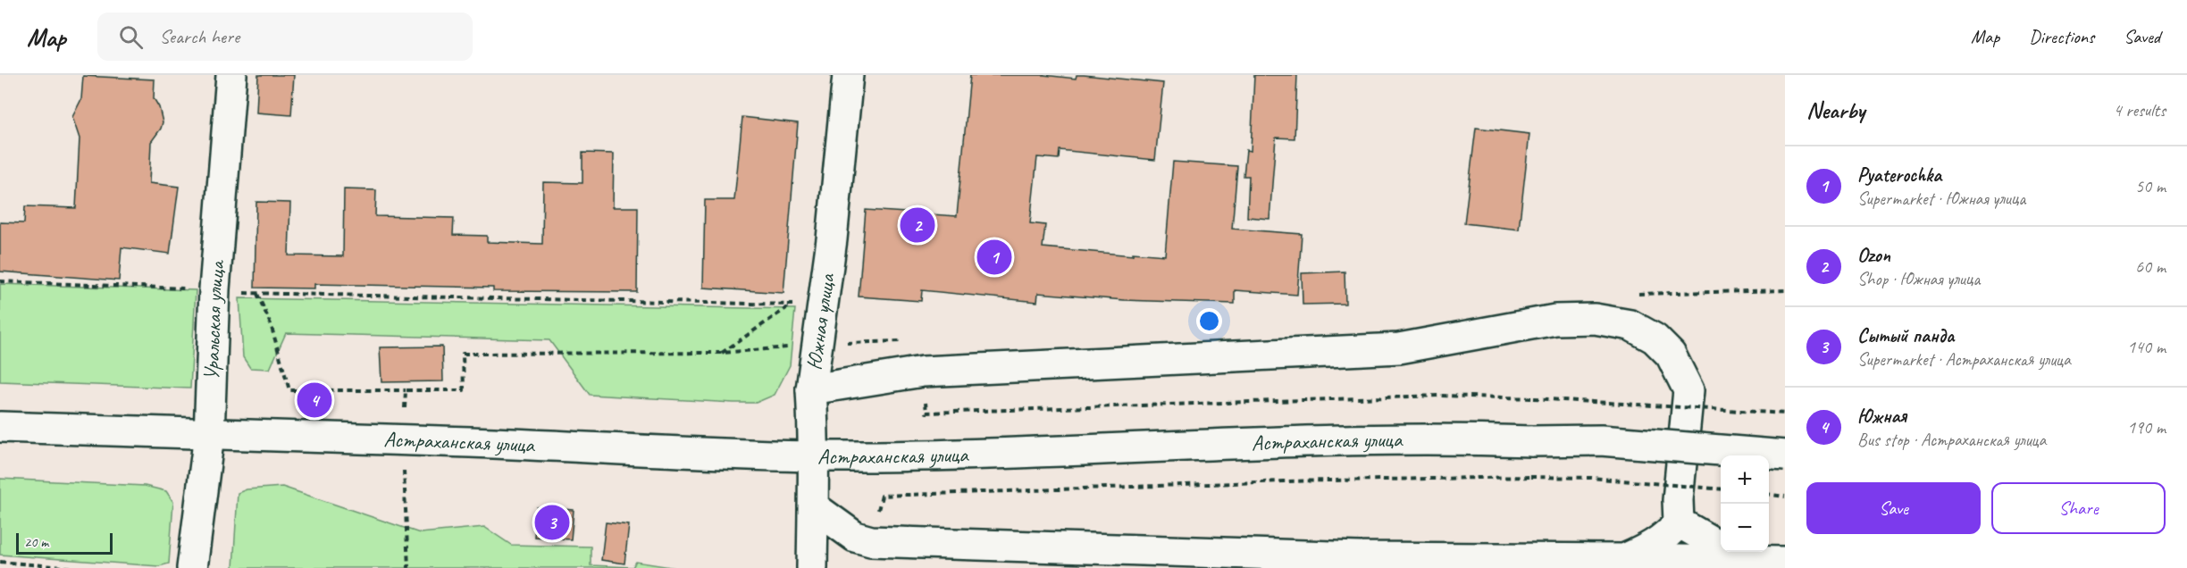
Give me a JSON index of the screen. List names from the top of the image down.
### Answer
{
  "streets": {
    "street": ["Уральская улица", "Южная улица", "Астраханская улица"]
  },
  "crossings": [
    ["Уральская улица", "Астраханская улица"],
    ["Южная улица", "Астраханская улица"]
  ],
  "scale_bar": "20 m",
  "page": {
    "header": "Map",
    "search": "Search here",
    "nav": ["Map", "Directions", "Saved"],
    "heading": ["Nearby", "4 results"],
    "list": [
      {
        "mark": "1",
        "name": "Pyaterochka",
        "note": "Supermarket · Южная улица",
        "value": "50 m"
      },
      {
        "mark": "2",
        "name": "Ozon",
        "note": "Shop · Южная улица",
        "value": "60 m"
      },
      {
        "mark": "3",
        "name": "Сытый панда",
        "note": "Supermarket · Астраханская улица",
        "value": "140 m"
      },
      {
        "mark": "4",
        "name": "Южная",
        "note": "Bus stop · Астраханская улица",
        "value": "190 m"
      }
    ],
    "pins": [
      "2",
      "1",
      "4",
      "3"
    ],
    "map_buttons": ["+", "−"],
    "buttons": ["Save", "Share"],
    "scale": "20 m"
  }
}
